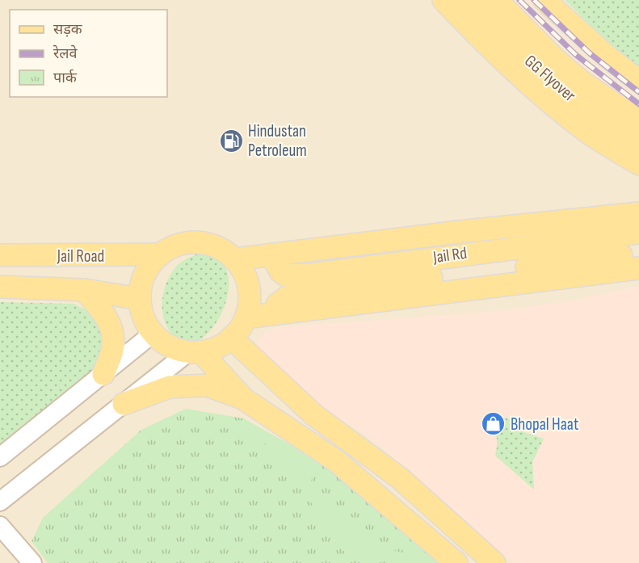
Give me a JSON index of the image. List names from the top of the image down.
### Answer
{
  "streets": {
    "main road": ["GG Flyover", "Jail Rd", "Jail Road"]
  },
  "places": {
    "fuel station": ["Hindustan Petroleum"],
    "shop": ["Bhopal Haat"]
  },
  "legend": ["सड़क", "रेलवे", "पार्क"]
}
